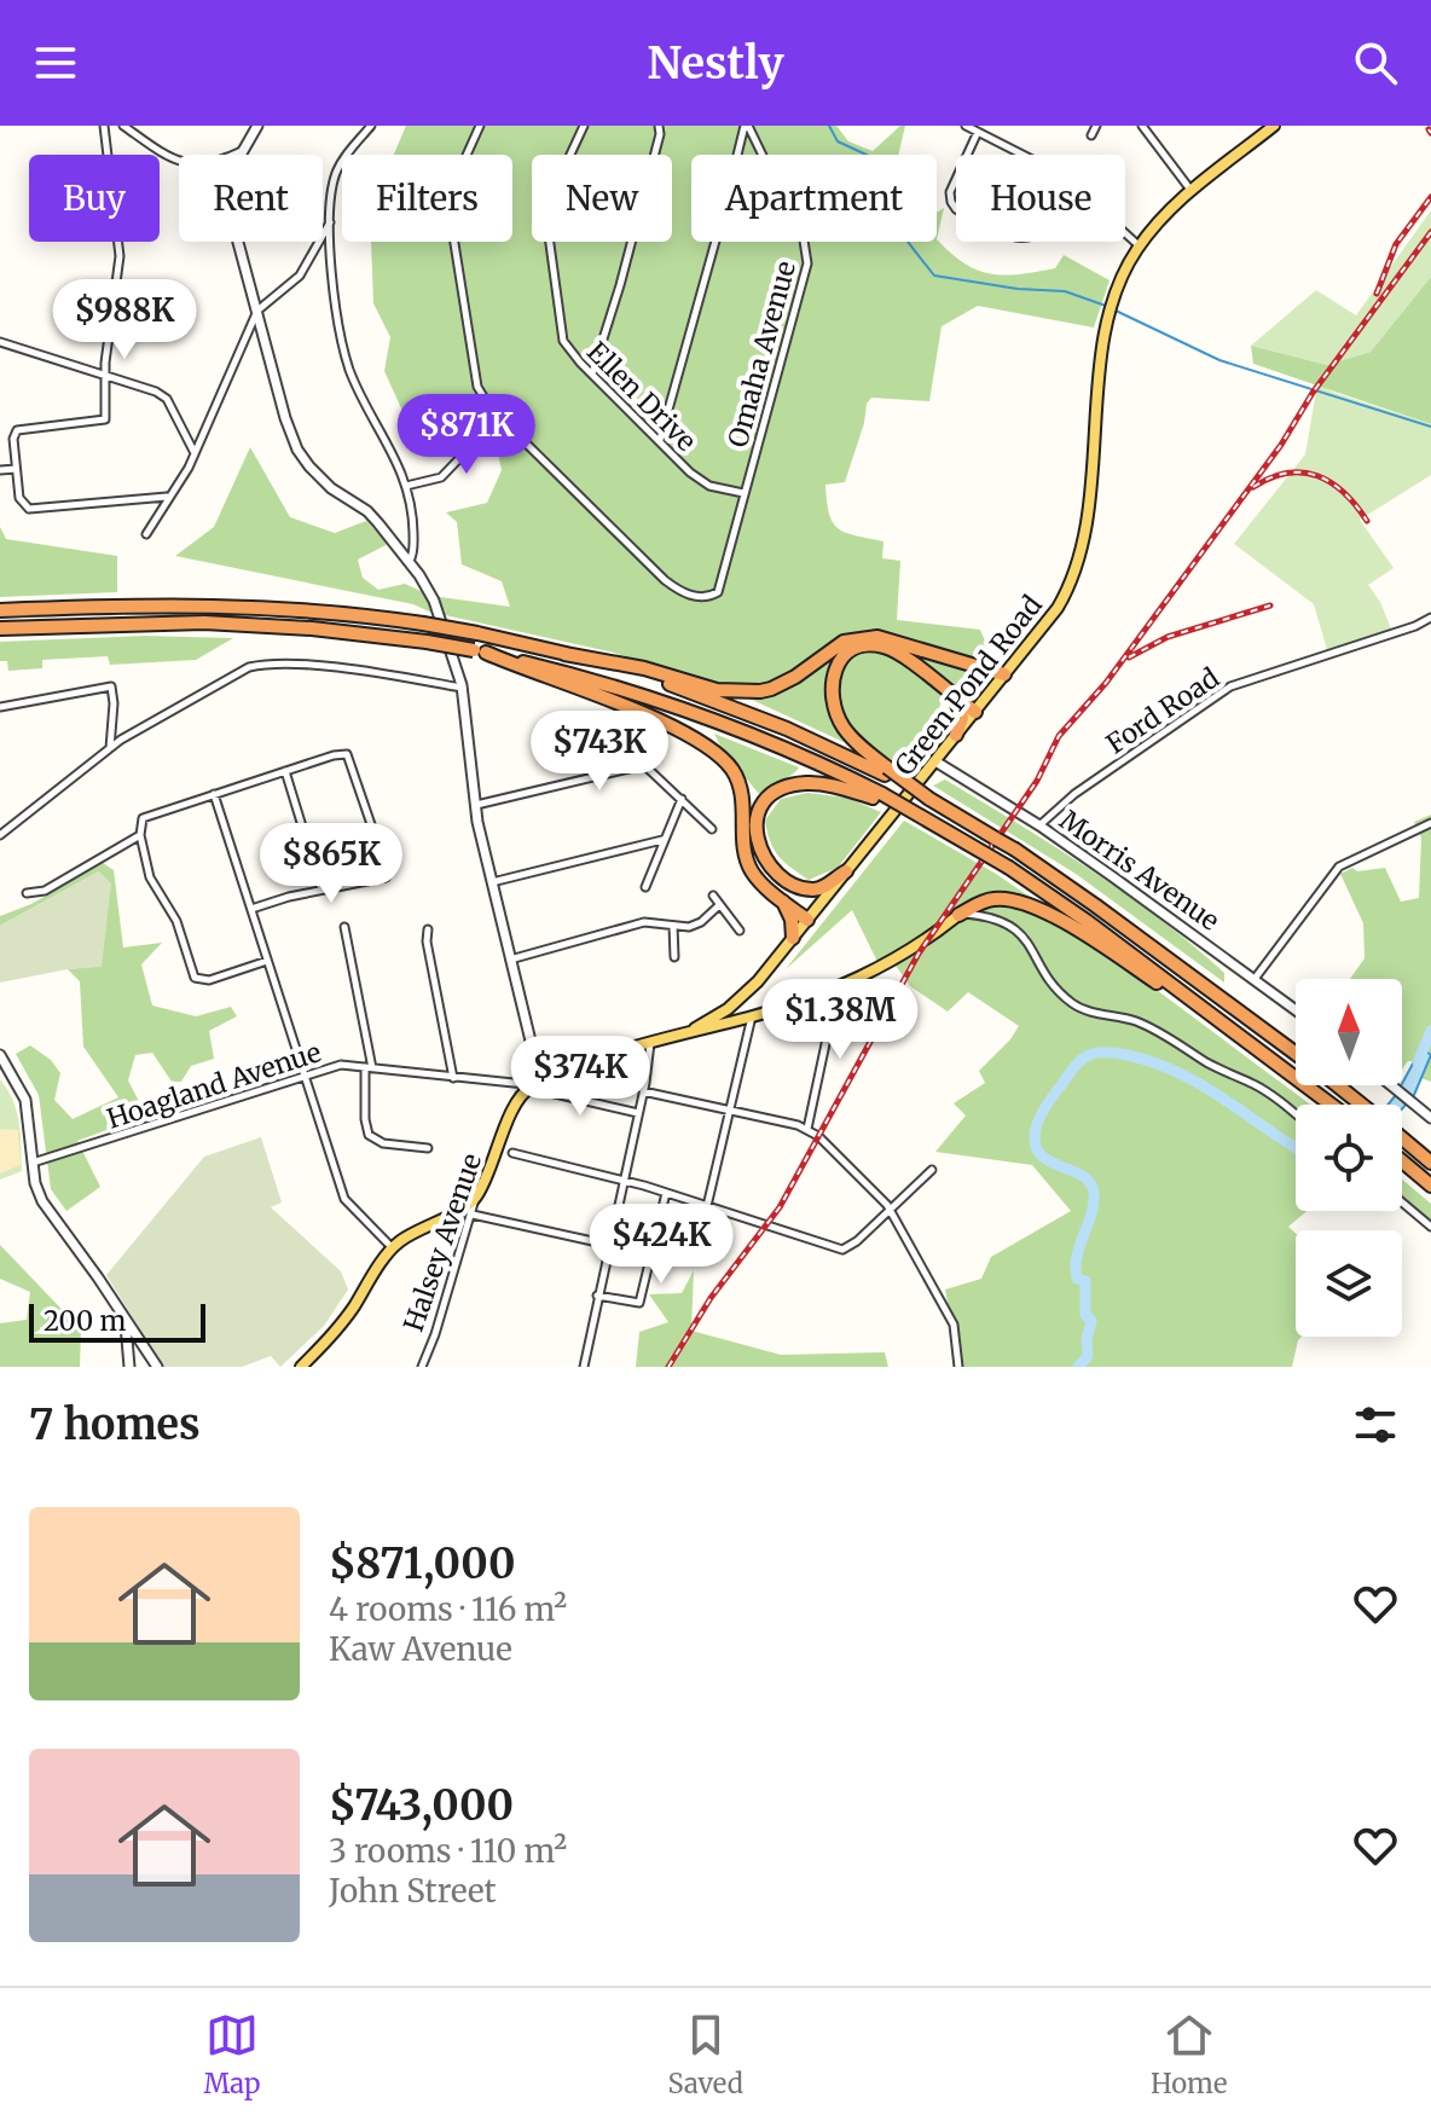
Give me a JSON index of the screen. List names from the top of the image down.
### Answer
{
  "streets": {
    "main road": ["Green Pond Road", "Halsey Avenue"],
    "street": [
      "Omaha Avenue",
      "Ellen Drive",
      "Ford Road",
      "Morris Avenue",
      "Hoagland Avenue"
    ]
  },
  "crossings": [
    ["Omaha Avenue", "Ellen Drive"],
    ["Green Pond Road", "Morris Avenue"],
    ["Ford Road", "Morris Avenue"],
    ["Hoagland Avenue", "Halsey Avenue"]
  ],
  "scale_bar": "200 m",
  "north": "top",
  "page": {
    "header": "Nestly",
    "chip": [
      "Buy",
      "Rent",
      "Filters",
      "New",
      "Apartment",
      "House"
    ],
    "price": [
      "$988K",
      "$871K",
      "$743K",
      "$865K",
      "$1.38M",
      "$374K",
      "$424K"
    ],
    "scale": "200 m",
    "heading": "7 homes",
    "list": [
      {
        "name": "$871,000",
        "note": "4 rooms · 116 m² · Kaw Avenue"
      },
      {
        "name": "$743,000",
        "note": "3 rooms · 110 m² · John Street"
      }
    ],
    "tabs": ["Map", "Saved", "Home"]
  }
}
